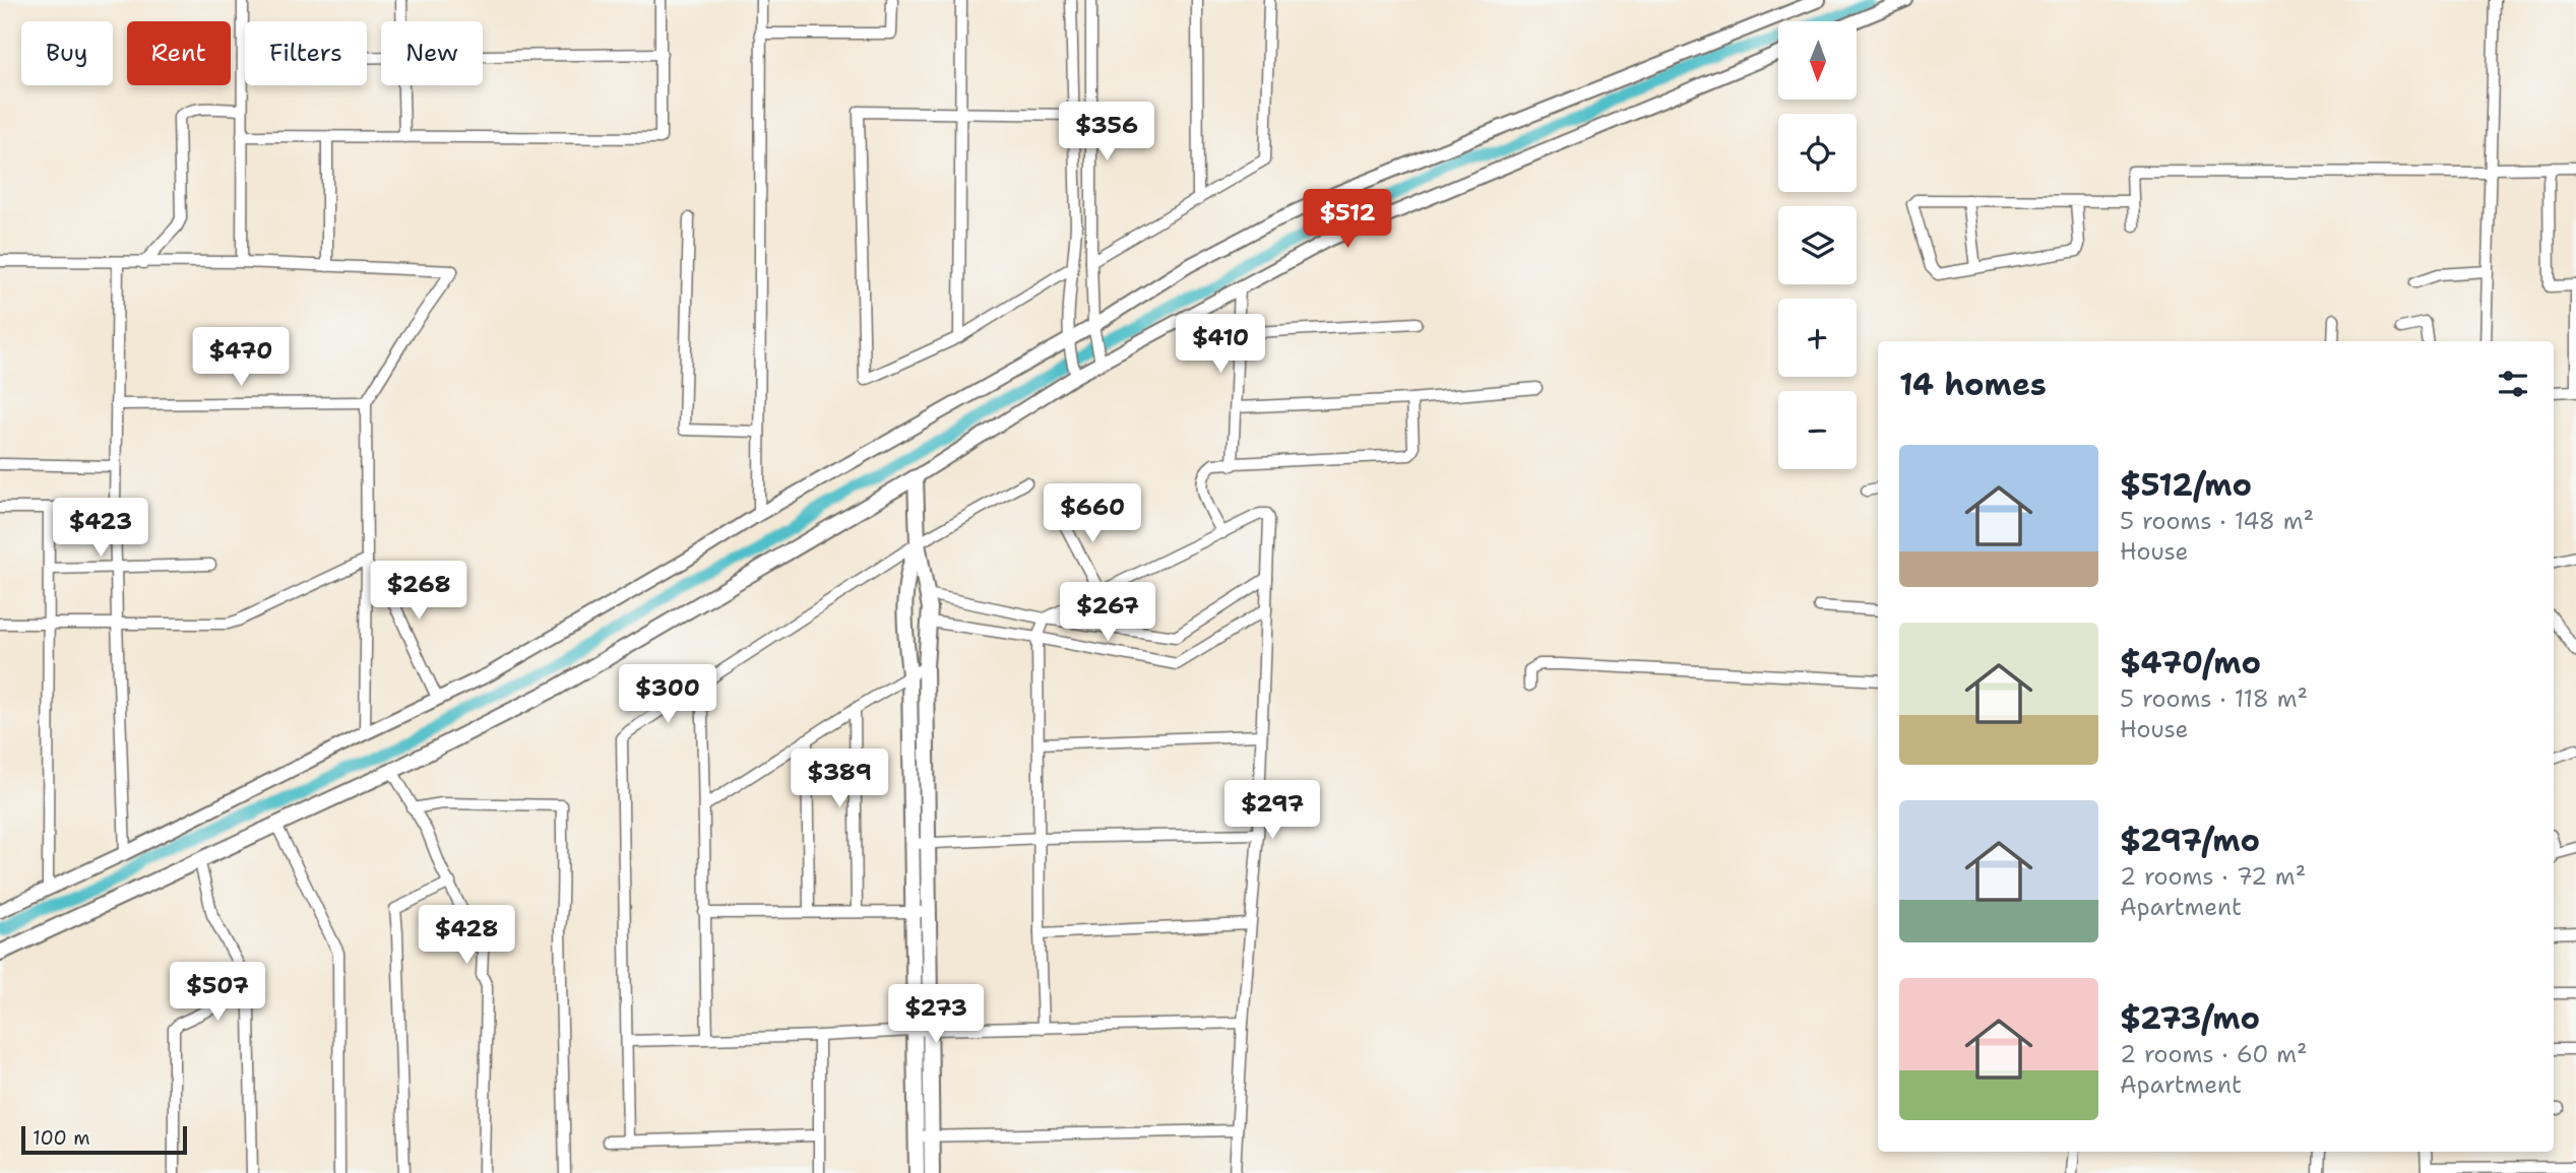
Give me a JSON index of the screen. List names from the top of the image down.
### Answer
{
  "scale_bar": "100 m",
  "north": "bottom",
  "page": {
    "map_buttons": ["+", "−"],
    "chip": [
      "Buy",
      "Rent",
      "Filters",
      "New"
    ],
    "price": [
      "$356",
      "$512",
      "$410",
      "$470",
      "$660",
      "$423",
      "$268",
      "$267",
      "$300",
      "$389",
      "$297",
      "$428",
      "$507",
      "$273"
    ],
    "heading": "14 homes",
    "list": [
      {
        "name": "$512/mo",
        "note": "5 rooms · 148 m² · House"
      },
      {
        "name": "$470/mo",
        "note": "5 rooms · 118 m² · House"
      },
      {
        "name": "$297/mo",
        "note": "2 rooms · 72 m² · Apartment"
      },
      {
        "name": "$273/mo",
        "note": "2 rooms · 60 m² · Apartment"
      }
    ],
    "scale": "100 m"
  }
}
